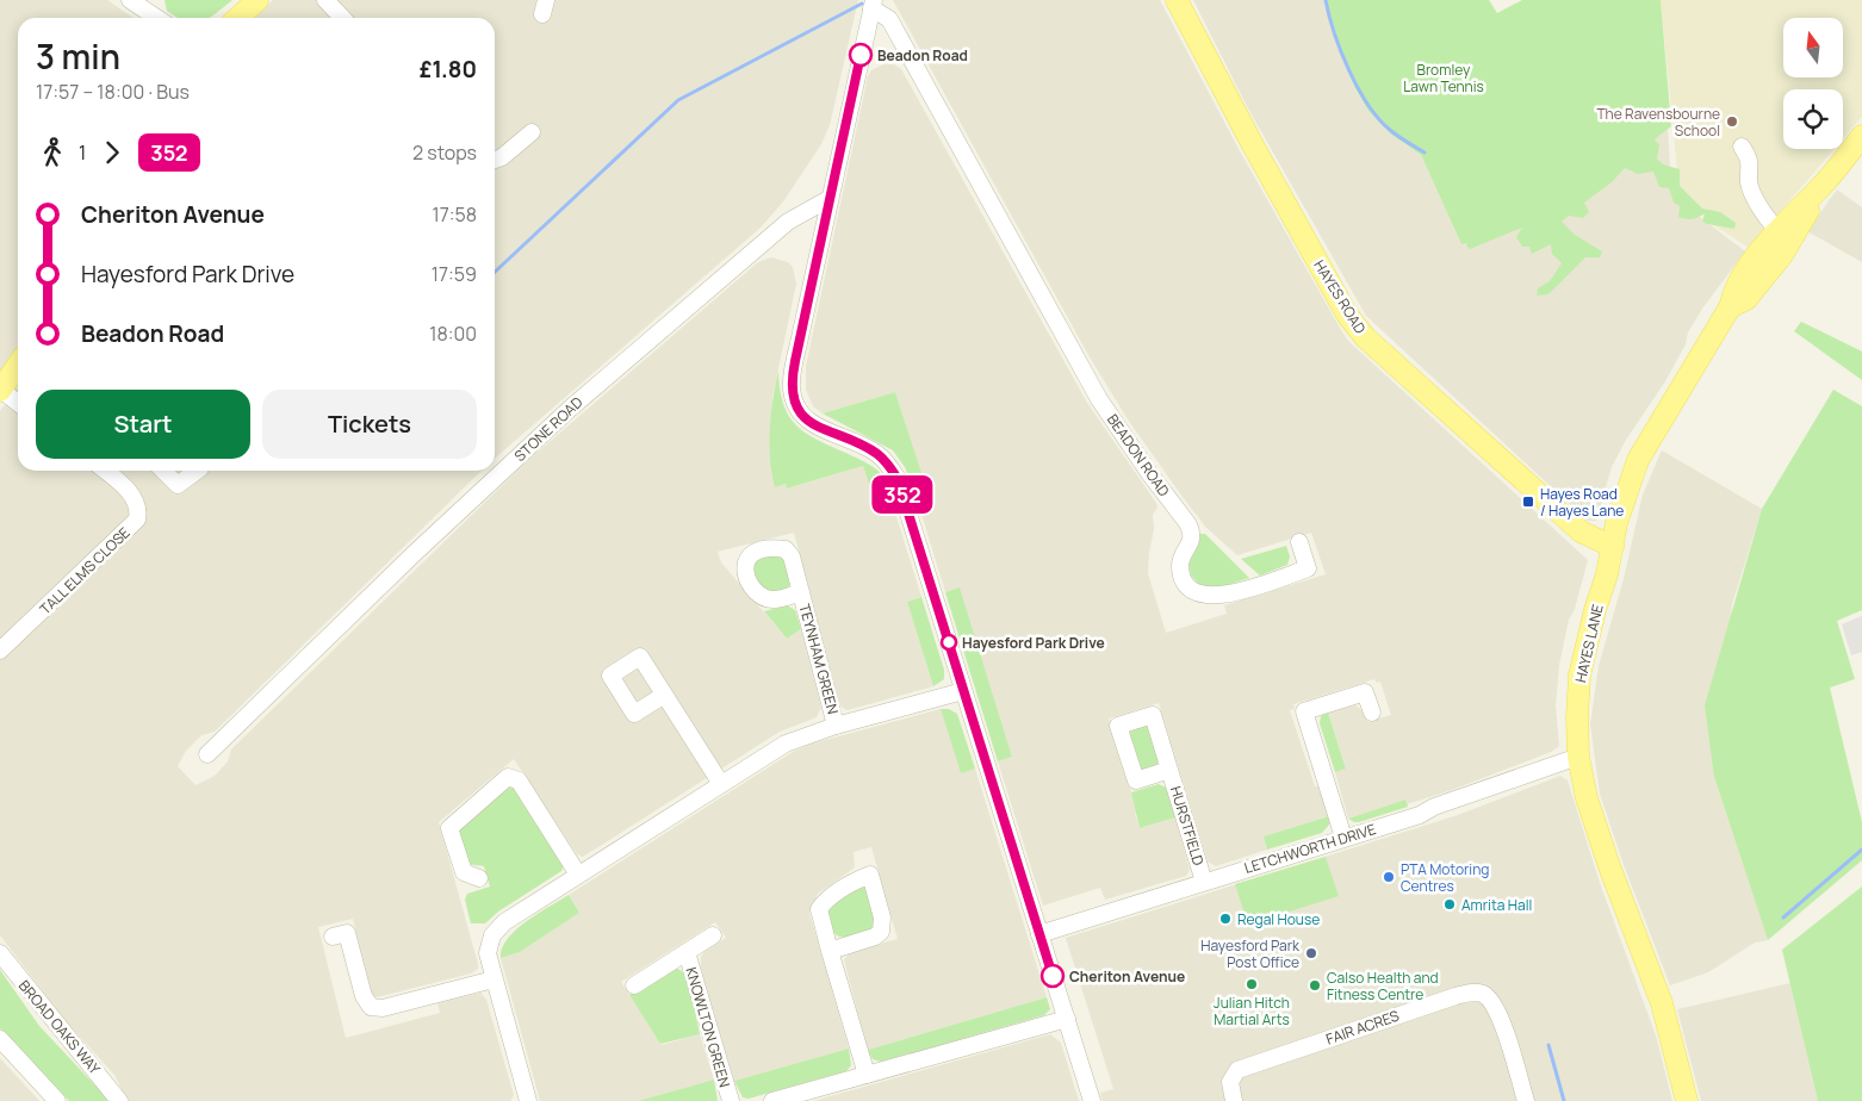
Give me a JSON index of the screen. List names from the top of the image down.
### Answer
{
  "streets": {
    "main road": ["HAYES ROAD", "HAYES LANE"],
    "street": [
      "STONE ROAD",
      "BEADON ROAD",
      "TALL ELMS CLOSE",
      "TEYNHAM GREEN",
      "HURSTFIELD",
      "LETCHWORTH DRIVE",
      "BROAD OAKS WAY",
      "KNOWLTON GREEN",
      "FAIR ACRES"
    ]
  },
  "crossings": [
    ["HAYES ROAD", "HAYES LANE"],
    ["HAYES LANE", "LETCHWORTH DRIVE"],
    ["HURSTFIELD", "LETCHWORTH DRIVE"]
  ],
  "parks": ["Bromley Lawn Tennis"],
  "places": {
    "other": [
      "Beadon Road",
      "The Ravensbourne School",
      "Hayesford Park Drive",
      "PTA Motoring Centres",
      "Amrita Hall",
      "Regal House",
      "Hayesford Park Post Office",
      "Cheriton Avenue",
      "Julian Hitch Martial Arts",
      "Calso Health and Fitness Centre"
    ],
    "transit": ["Hayes Road / Hayes Lane"]
  },
  "lines": ["bus line 352"],
  "north": "top",
  "page": {
    "on_map": "352",
    "heading": ["3 min", "17:57 – 18:00 · Bus", "£1.80"],
    "legs": ["1", "352", "2 stops"],
    "list": [
      {
        "name": "Cheriton Avenue",
        "value": "17:58"
      },
      {
        "name": "Hayesford Park Drive",
        "value": "17:59"
      },
      {
        "name": "Beadon Road",
        "value": "18:00"
      }
    ],
    "buttons": ["Start", "Tickets"]
  }
}
